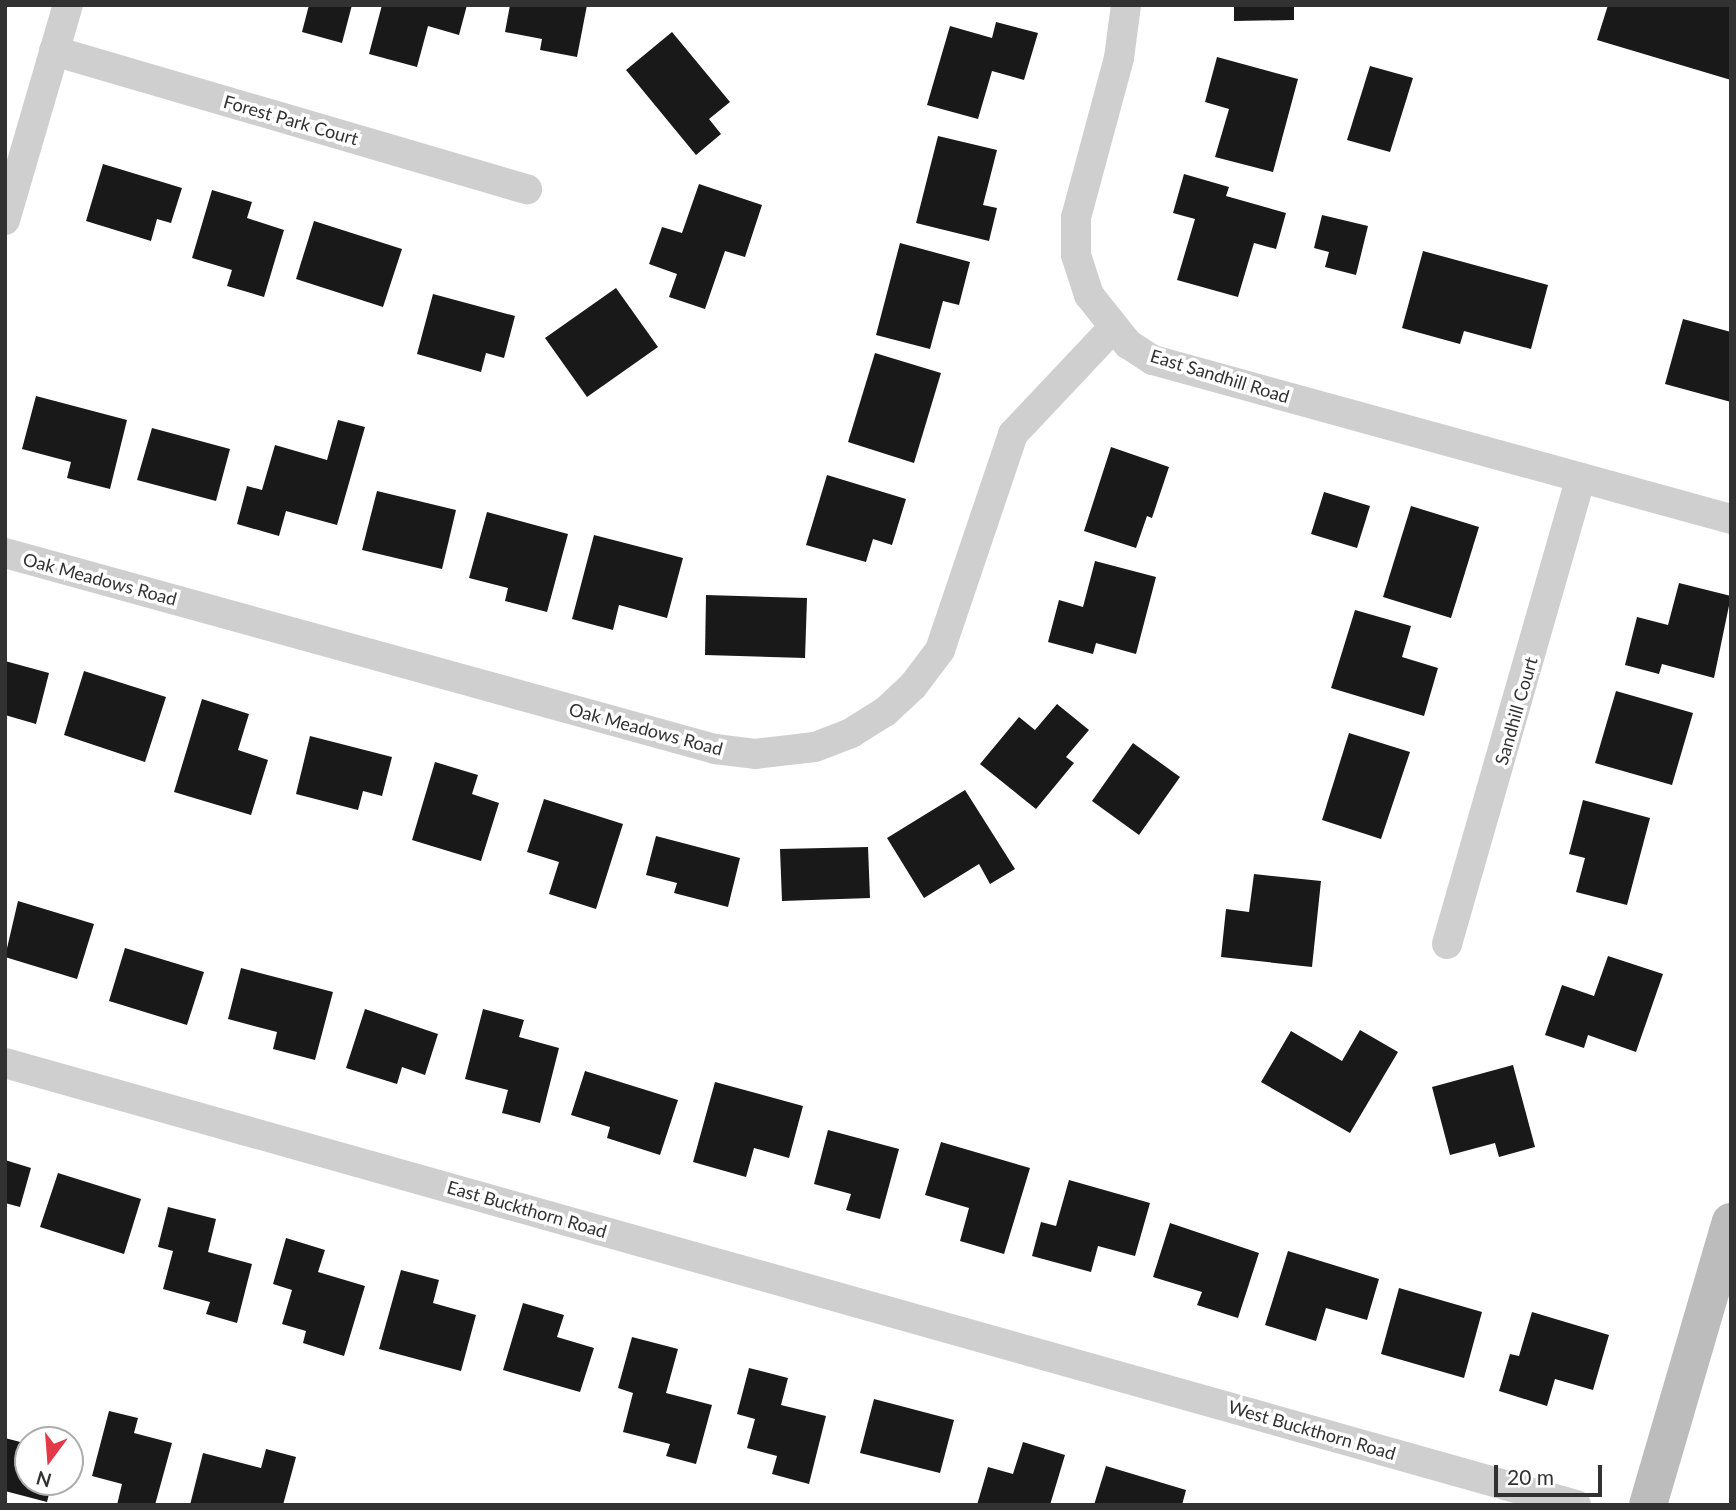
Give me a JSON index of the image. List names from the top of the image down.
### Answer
{
  "streets": {
    "street": [
      "Forest Park Court",
      "East Sandhill Road",
      "Oak Meadows Road",
      "Sandhill Court",
      "East Buckthorn Road",
      "West Buckthorn Road"
    ]
  },
  "crossings": [
    ["East Sandhill Road", "Oak Meadows Road"],
    ["East Sandhill Road", "Sandhill Court"],
    ["East Buckthorn Road", "West Buckthorn Road"]
  ],
  "scale_bar": "20 m",
  "north": "bottom"
}
